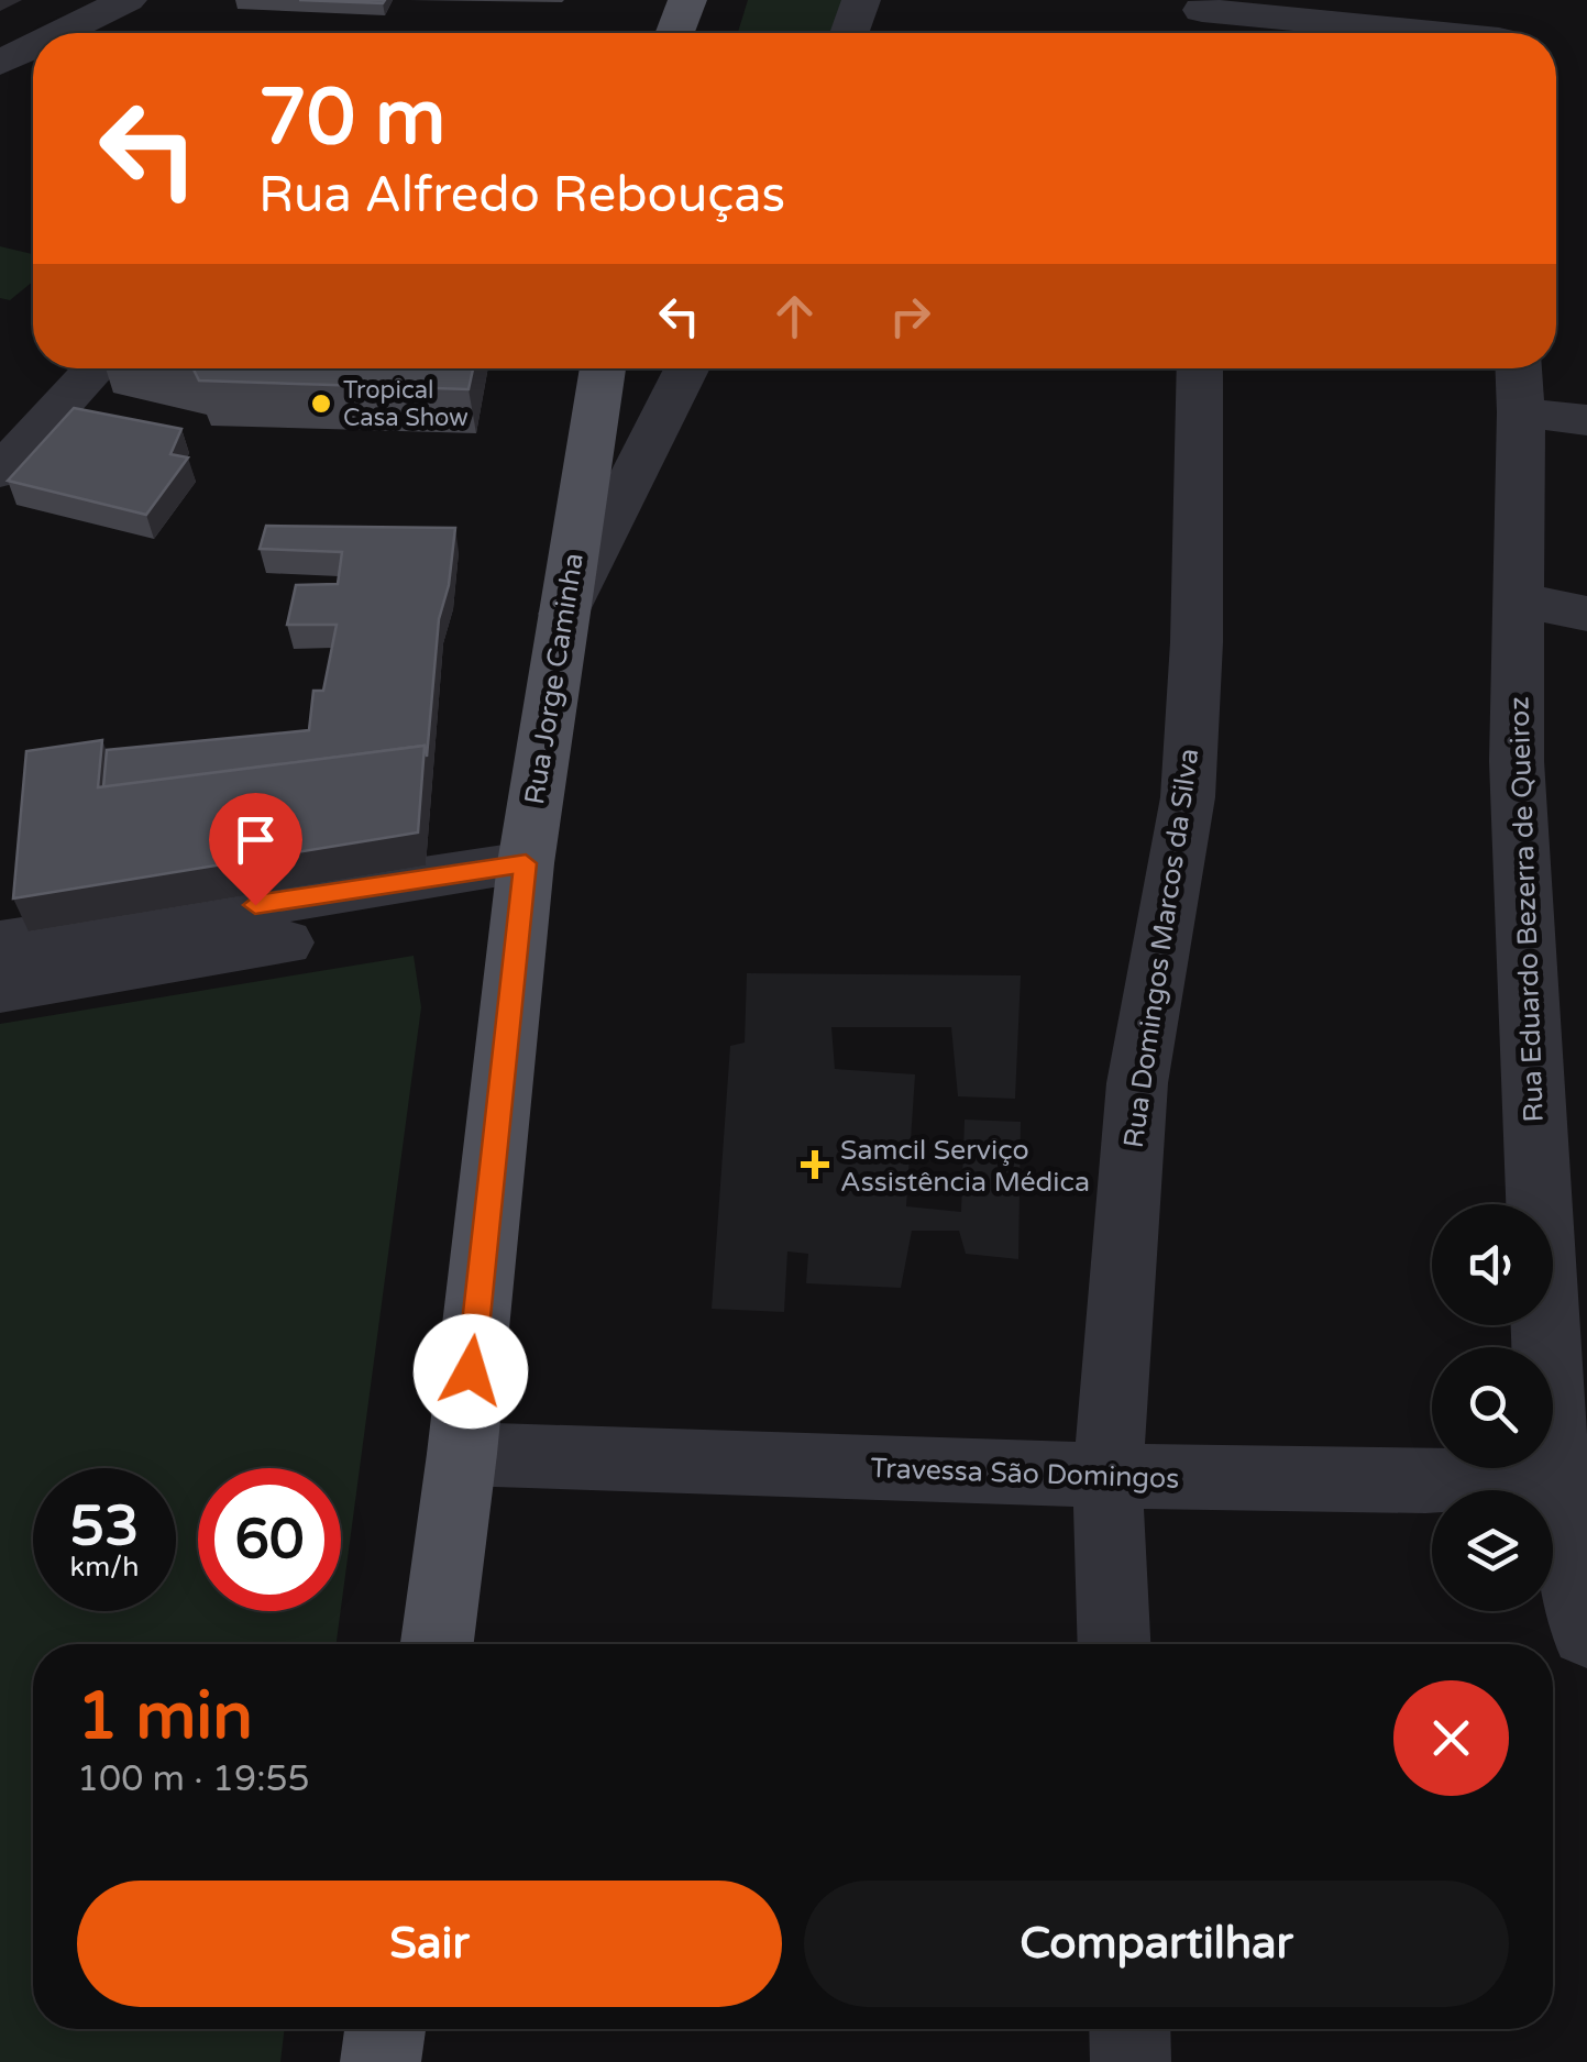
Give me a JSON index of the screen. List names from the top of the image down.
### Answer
{
  "streets": {
    "main road": ["Rua Jorge Caminha"],
    "street": ["Rua Eduardo Bezerra de Queiroz", "Rua Domingos Marcos da Silva", "Travessa São Domingos"]
  },
  "crossings": [
    ["Rua Jorge Caminha", "Travessa São Domingos"],
    ["Rua Eduardo Bezerra de Queiroz", "Travessa São Domingos"],
    ["Rua Domingos Marcos da Silva", "Travessa São Domingos"]
  ],
  "places": {
    "other": ["Tropical Casa Show"],
    "health": ["Samcil Serviço Assistência Médica"]
  },
  "page": {
    "turn": ["70 m", "Rua Alfredo Rebouças"],
    "speed": "53 km/h",
    "limit": "60",
    "heading": ["1 min", "100 m · 19:55"],
    "buttons": ["Sair", "Compartilhar"]
  }
}
